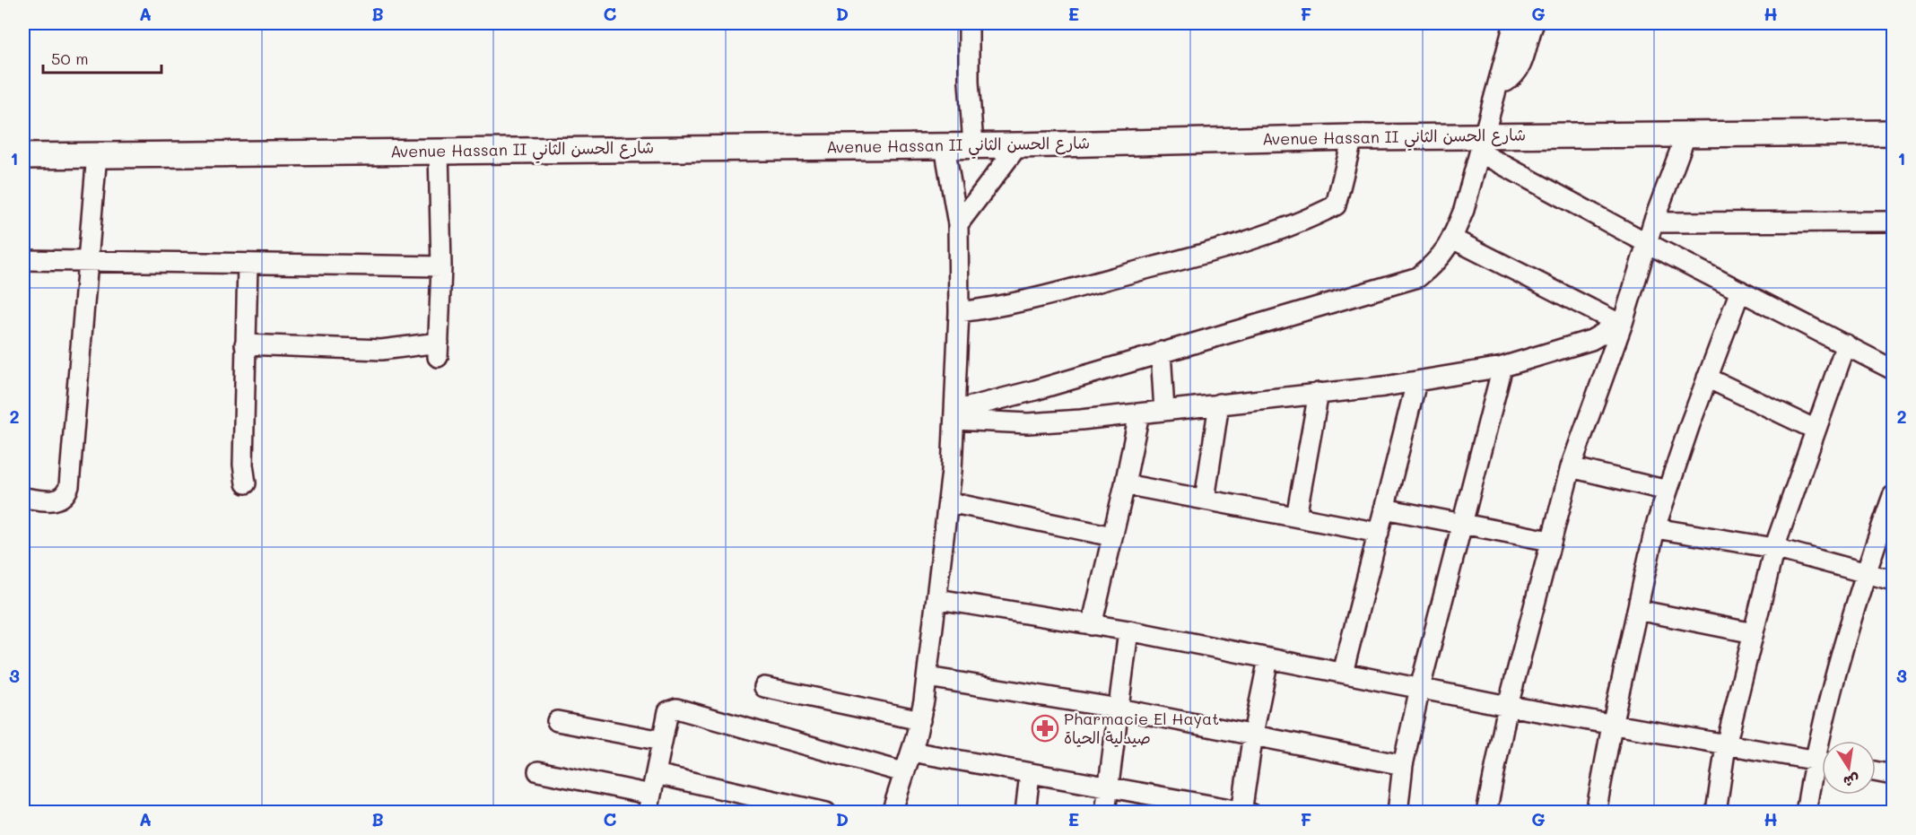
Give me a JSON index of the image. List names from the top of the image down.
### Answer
{
  "streets": {
    "main road": ["Avenue Hassan II شارع الحسن الثاني"]
  },
  "places": {
    "pharmacy": ["Pharmacie El Hayat صيدلية الحياة"]
  },
  "scale_bar": "50 m",
  "north": "bottom",
  "grid": {
    "columns": [
      "A",
      "B",
      "C",
      "D",
      "E",
      "F",
      "G",
      "H"
    ],
    "rows": ["1", "2", "3"]
  }
}
